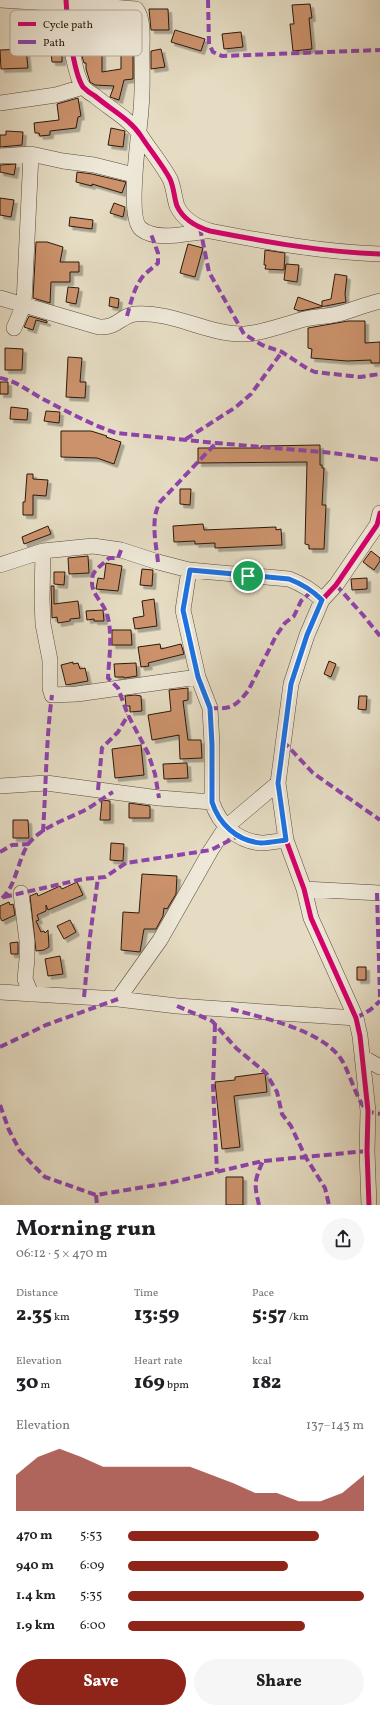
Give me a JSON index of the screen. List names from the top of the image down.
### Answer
{
  "legend": ["Cycle path", "Path"],
  "page": {
    "heading": ["Morning run", "06:12 · 5 × 470 m"],
    "stats": [
      ["Distance", "2.35 km"],
      ["Time", "13:59"],
      ["Pace", "5:57 /km"],
      ["Elevation", "30 m"],
      ["Heart rate", "169 bpm"],
      ["kcal", "182"]
    ],
    "chart": ["Elevation", "137–143 m"],
    "list": [
      {
        "name": "470 m",
        "note": "5:53"
      },
      {
        "name": "940 m",
        "note": "6:09"
      },
      {
        "name": "1.4 km",
        "note": "5:35"
      },
      {
        "name": "1.9 km",
        "note": "6:00"
      }
    ],
    "buttons": ["Save", "Share"]
  }
}
